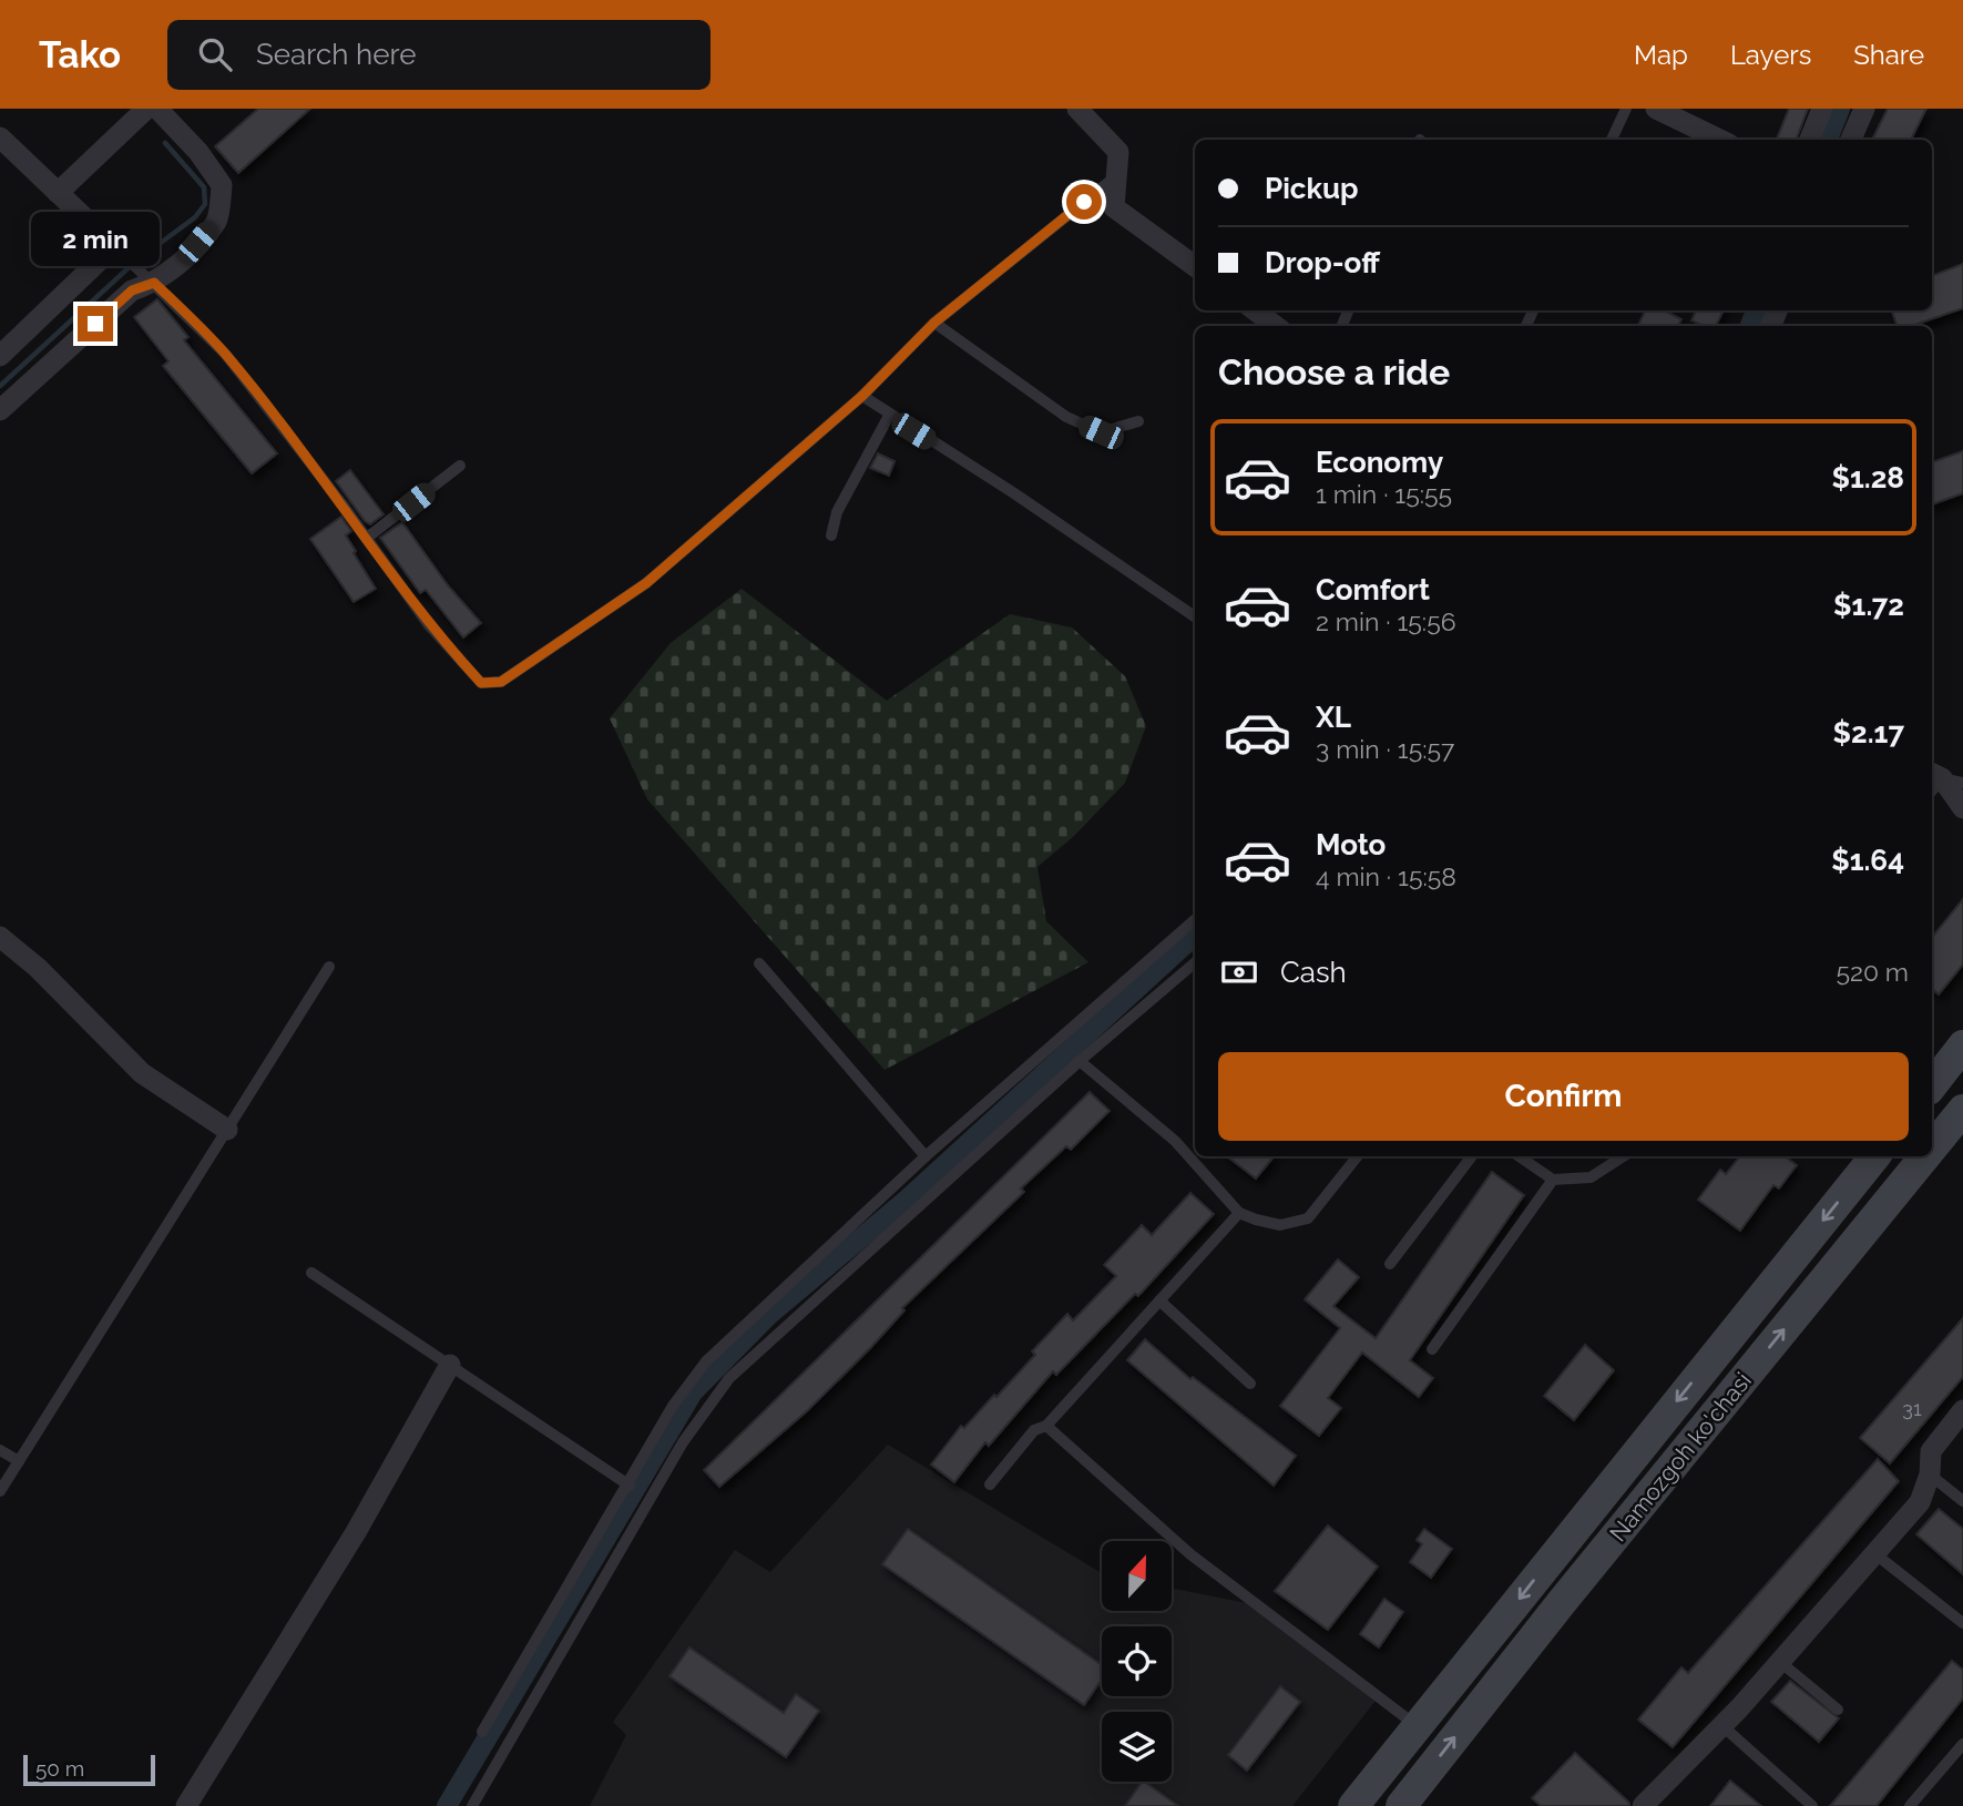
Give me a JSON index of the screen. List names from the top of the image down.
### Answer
{
  "streets": {
    "main road": ["Namozgoh ko'chasi"]
  },
  "house_numbers": ["31"],
  "scale_bar": "50 m",
  "north": "top",
  "page": {
    "header": "Tako",
    "search": "Search here",
    "nav": ["Map", "Layers", "Share"],
    "banner": ["Pickup", "Drop-off"],
    "bubble": "2 min",
    "heading": "Choose a ride",
    "list": [
      {
        "name": "Economy",
        "note": "1 min · 15:55",
        "value": "$1.28"
      },
      {
        "name": "Comfort",
        "note": "2 min · 15:56",
        "value": "$1.72"
      },
      {
        "name": "XL",
        "note": "3 min · 15:57",
        "value": "$2.17"
      },
      {
        "name": "Moto",
        "note": "4 min · 15:58",
        "value": "$1.64"
      }
    ],
    "pay": ["Cash", "520 m"],
    "buttons": "Confirm",
    "scale": "50 m"
  }
}
